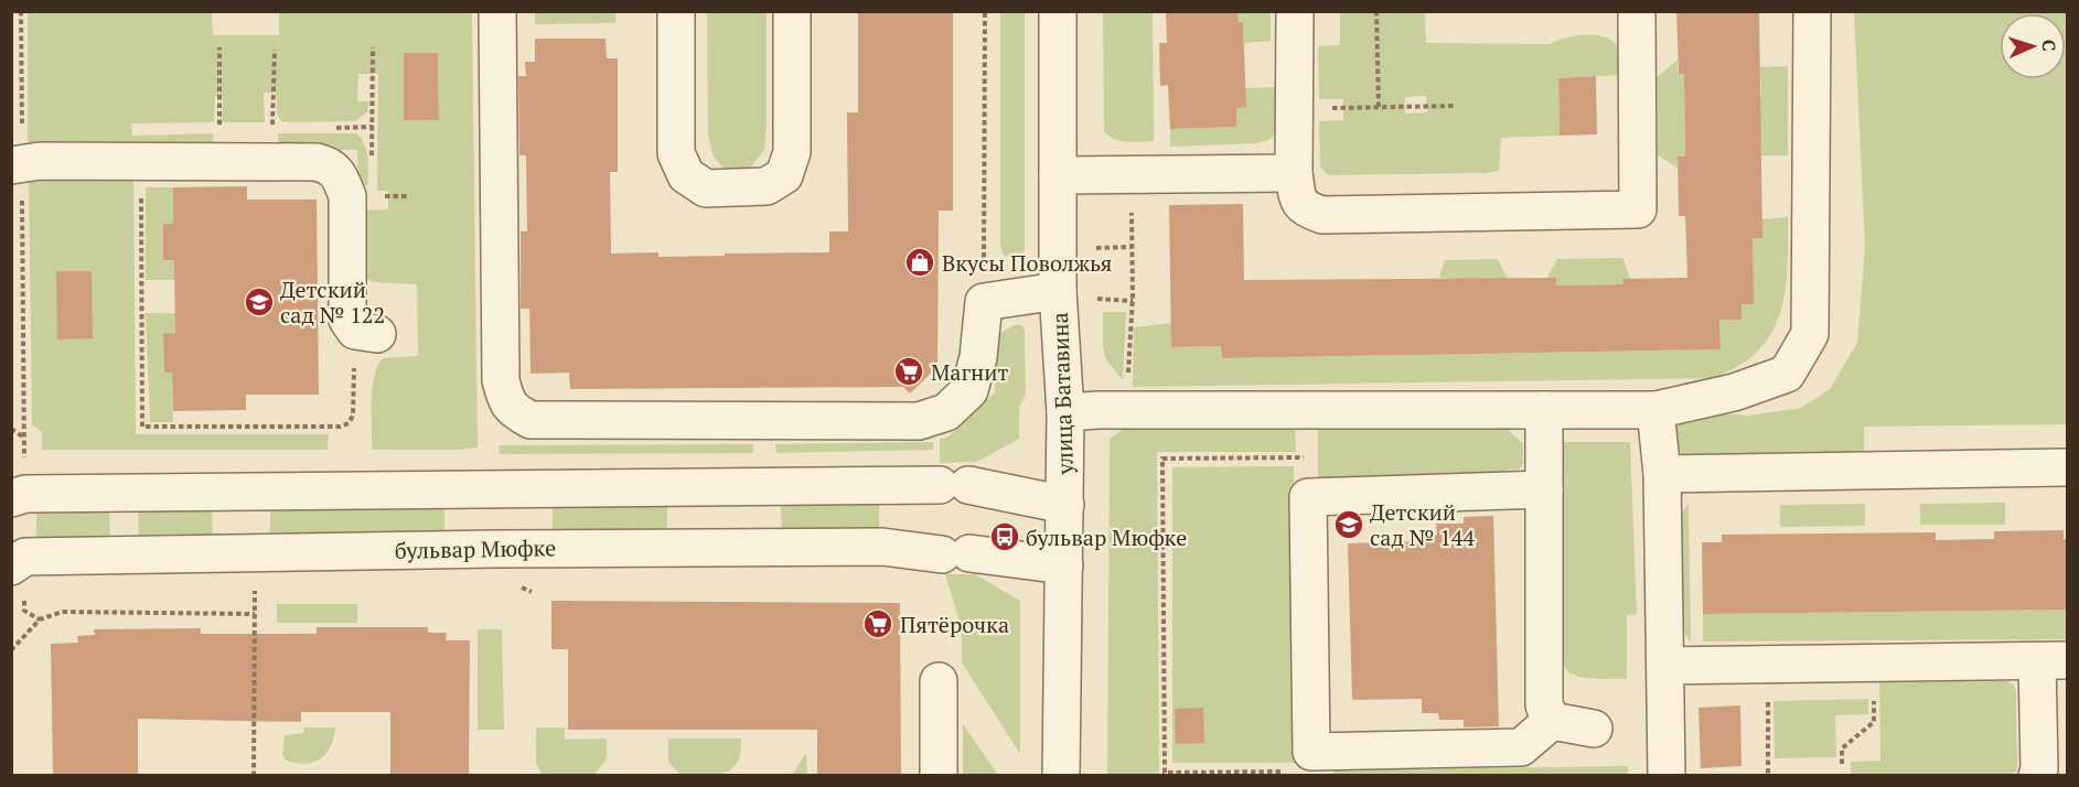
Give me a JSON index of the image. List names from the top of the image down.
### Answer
{
  "streets": {
    "street": ["улица Батавина", "бульвар Мюфке"]
  },
  "crossings": [
    ["улица Батавина", "бульвар Мюфке"]
  ],
  "places": {
    "shop": ["Вкусы Поволжья"],
    "school or university": ["Детский сад № 122", "Детский сад № 144"],
    "supermarket": ["Магнит", "Пятёрочка"],
    "bus stop": ["бульвар Мюфке"]
  },
  "north": "right"
}
